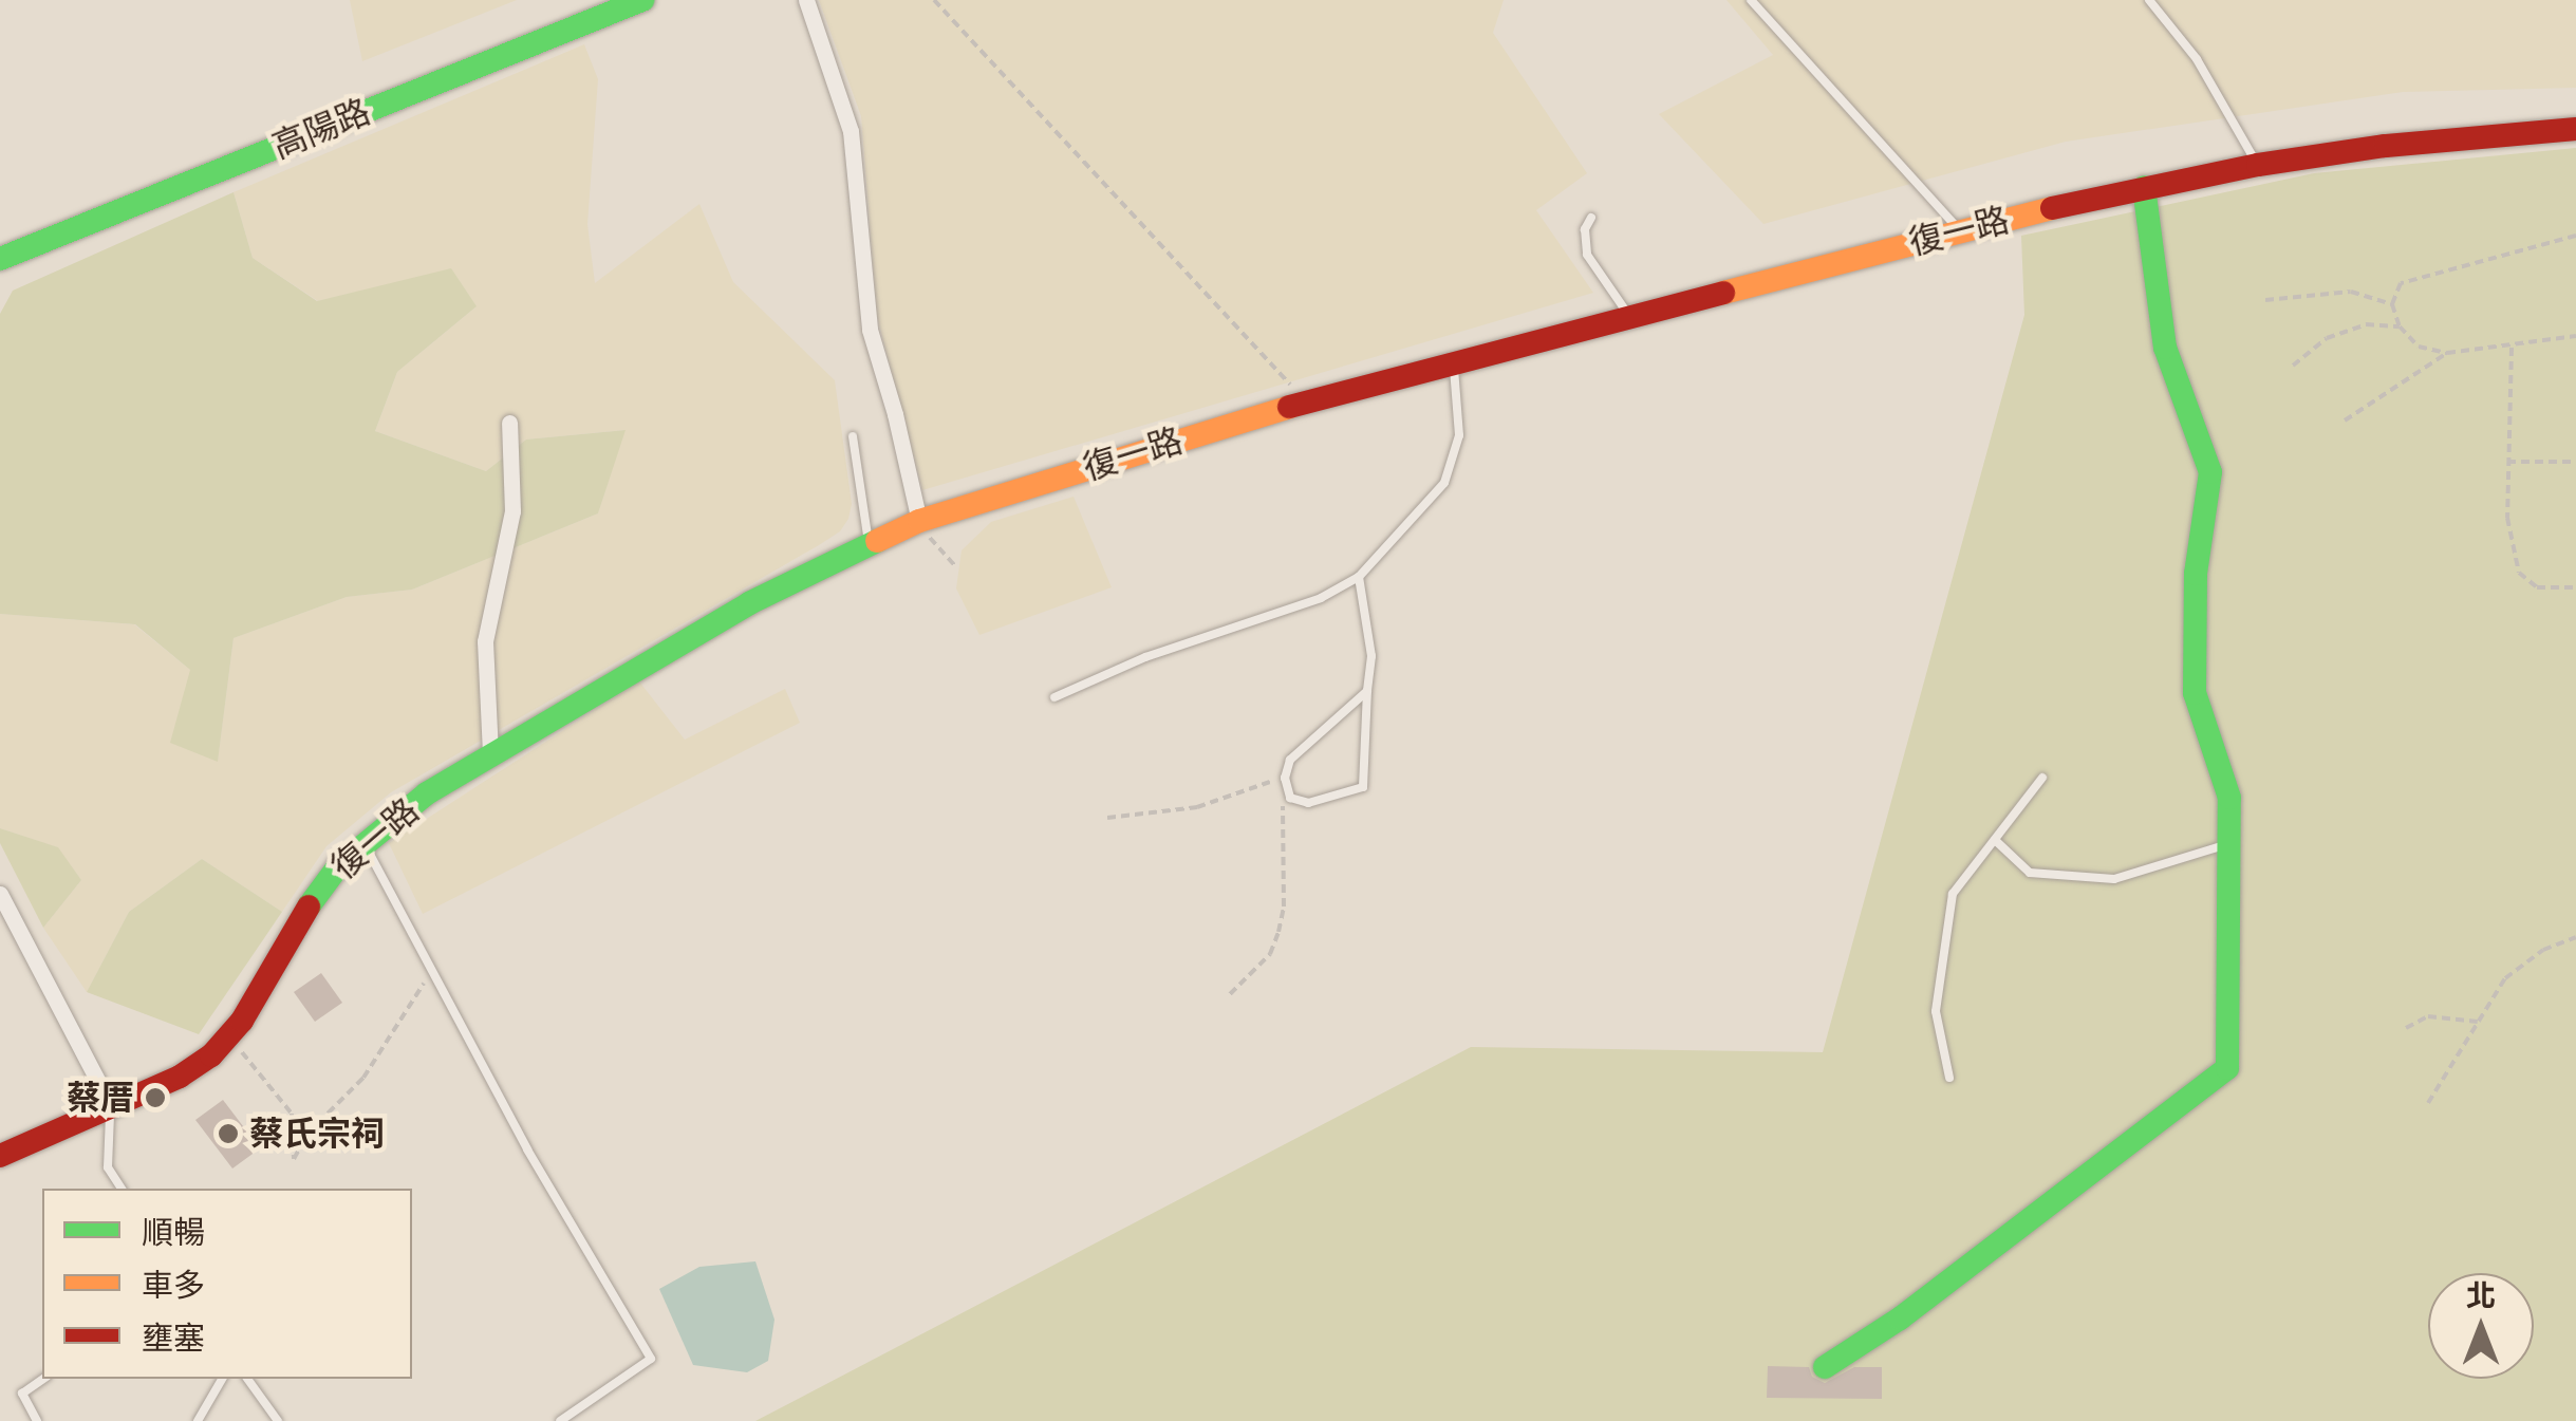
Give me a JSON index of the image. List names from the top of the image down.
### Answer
{
  "streets": {
    "street": ["高陽路", "復一路"]
  },
  "places": ["蔡厝", "蔡氏宗祠"],
  "legend": ["順暢", "車多", "壅塞"],
  "north": "top"
}
